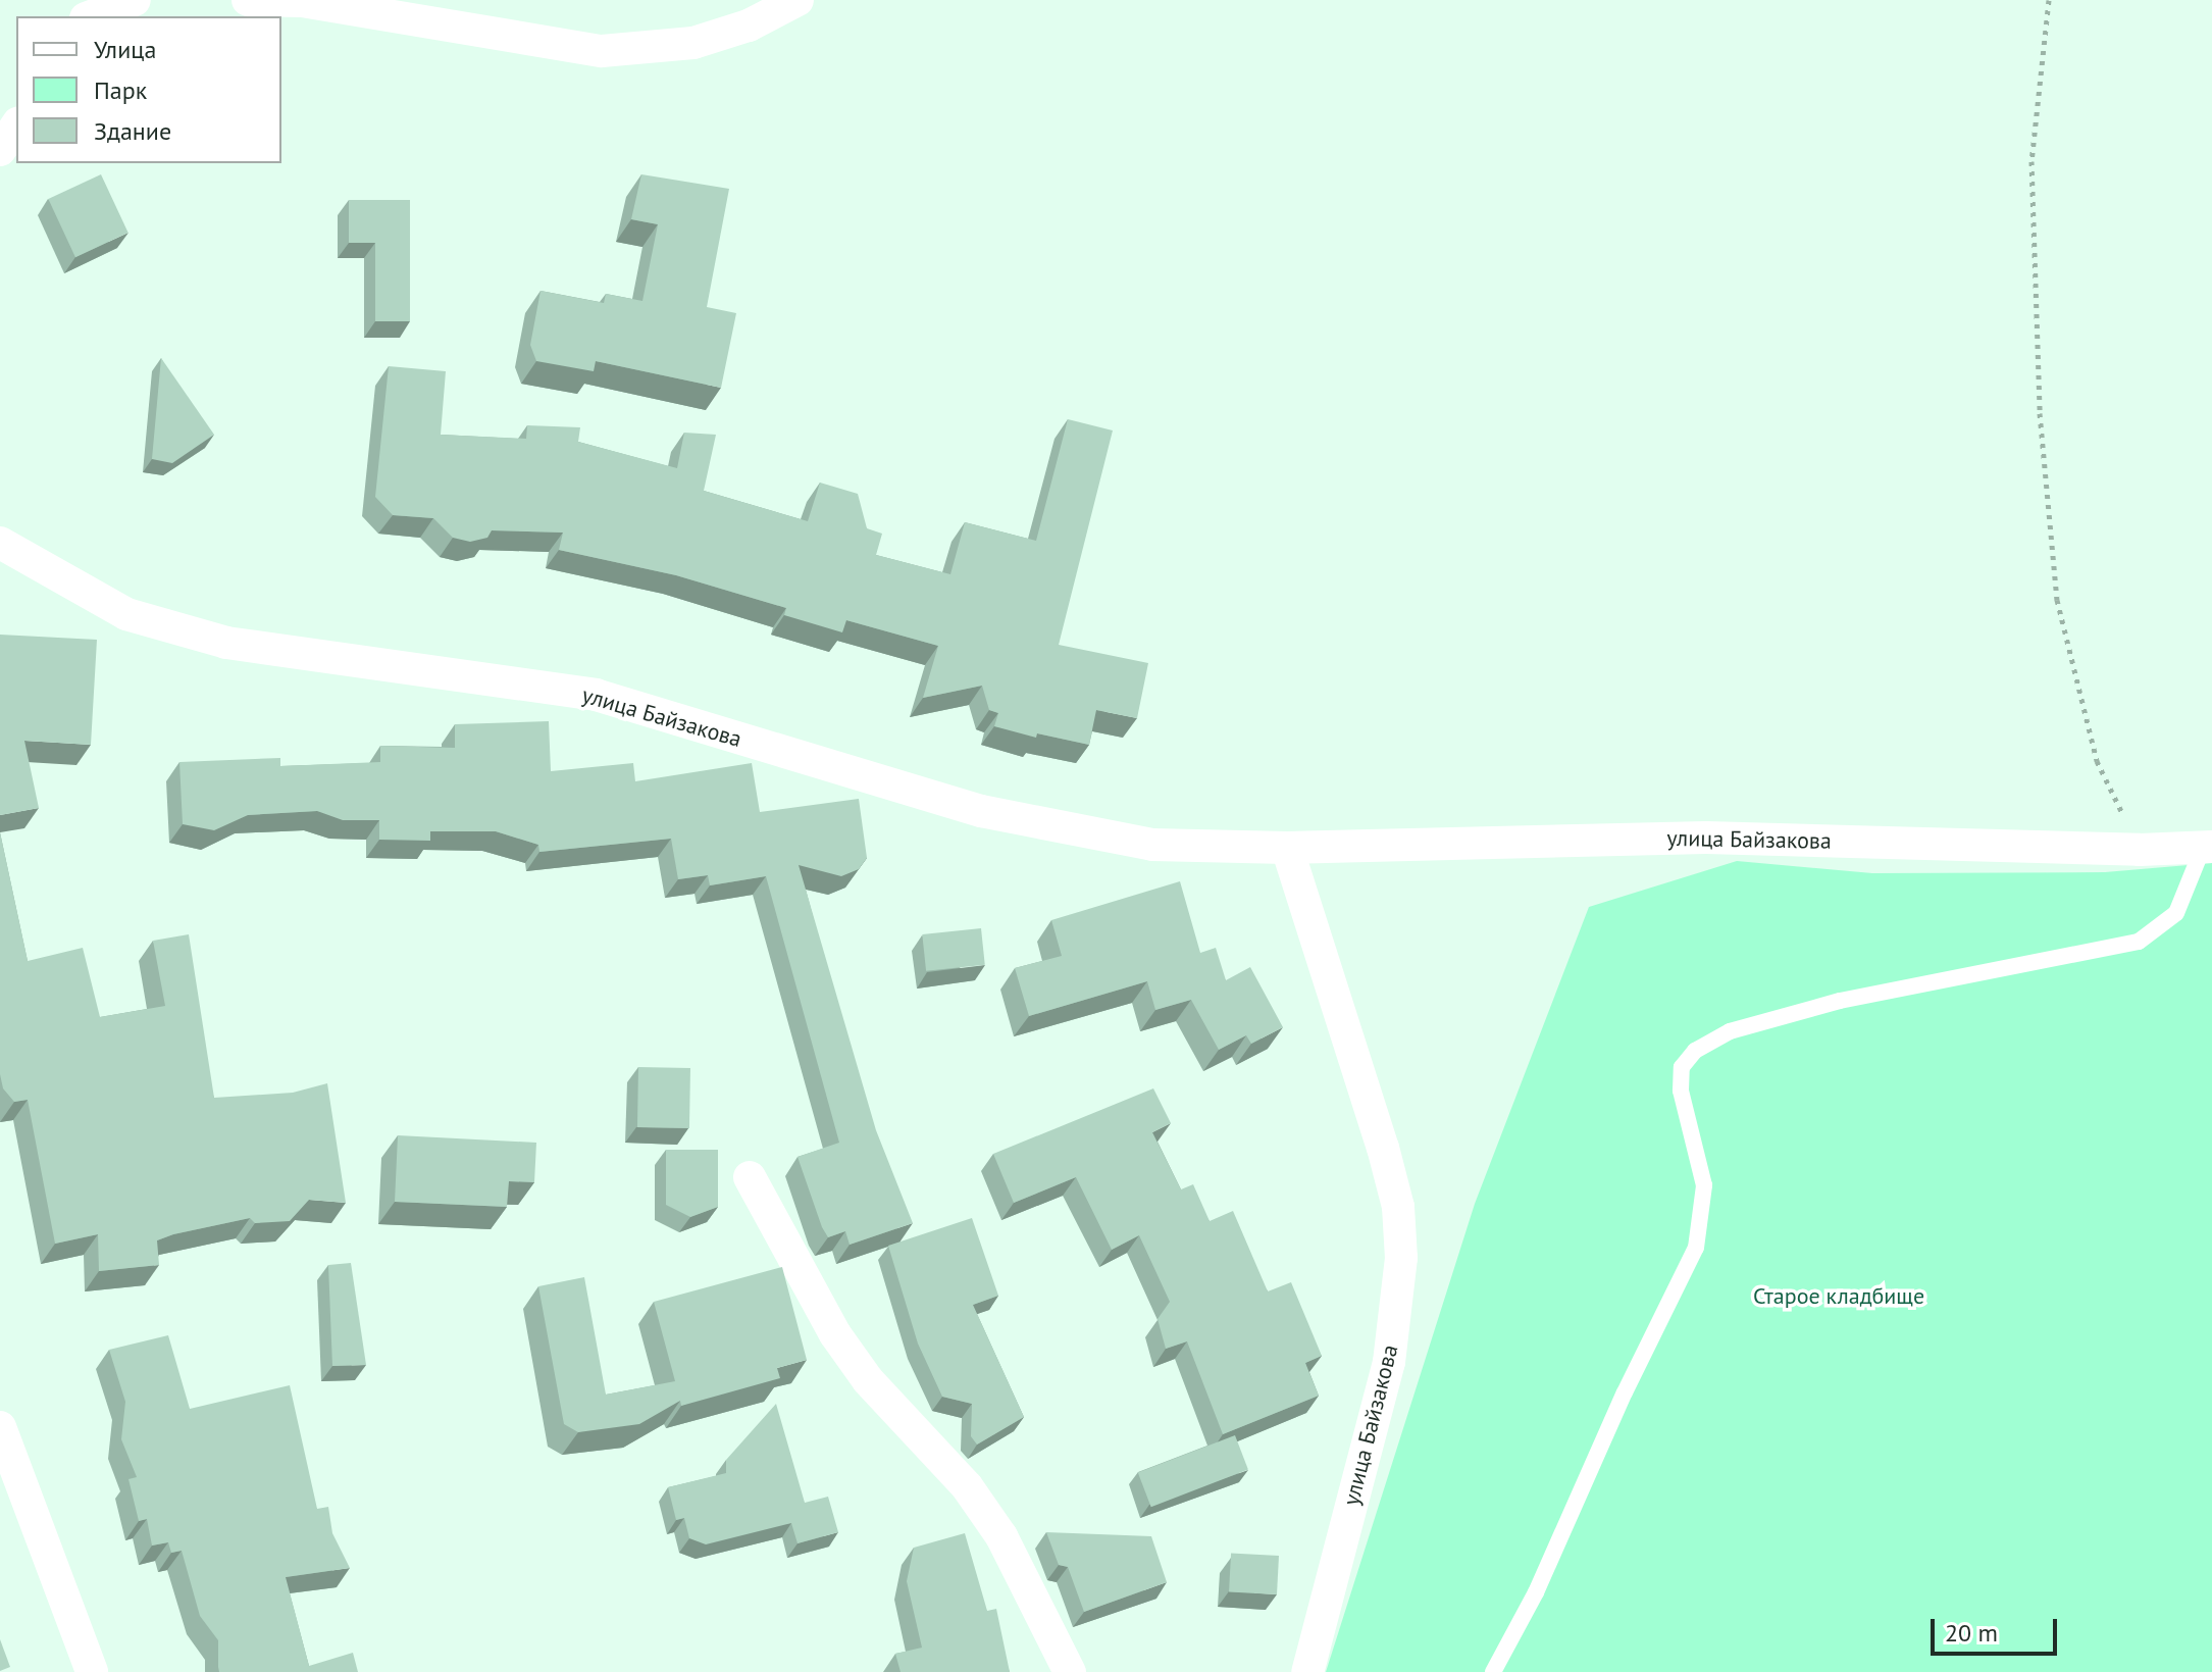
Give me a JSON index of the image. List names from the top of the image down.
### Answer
{
  "streets": {
    "street": ["улица Байзакова"]
  },
  "parks": ["Старое кладбище"],
  "legend": ["Улица", "Парк", "Здание"],
  "scale_bar": "20 m"
}
